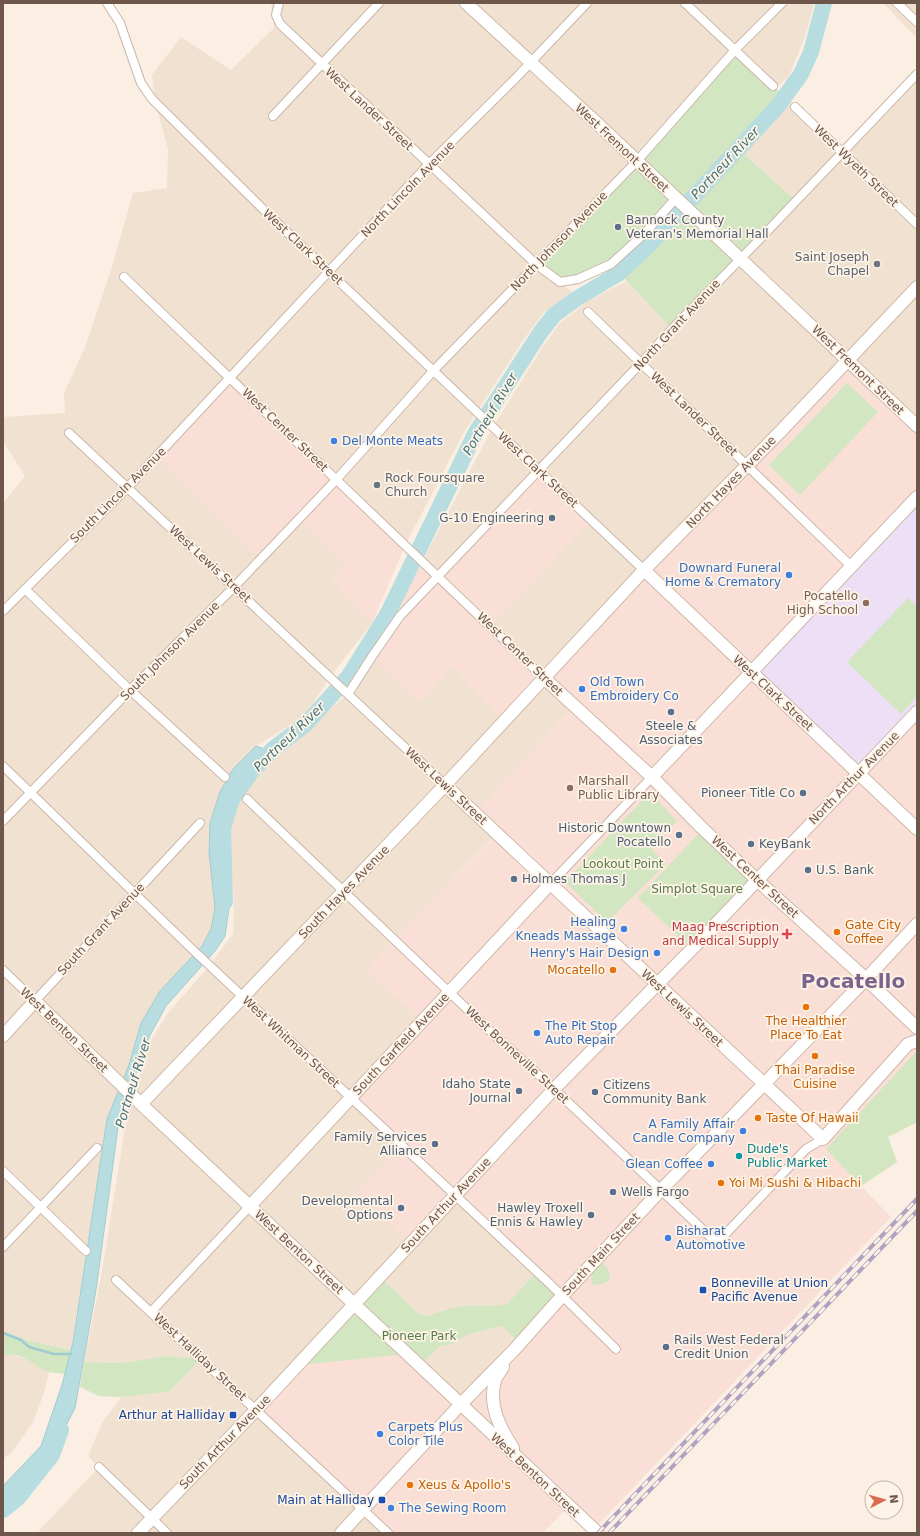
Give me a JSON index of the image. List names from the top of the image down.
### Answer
{
  "streets": {
    "street": [
      "West Lander Street",
      "West Fremont Street",
      "West Wyeth Street",
      "North Lincoln Avenue",
      "North Johnson Avenue",
      "West Clark Street",
      "North Grant Avenue",
      "West Center Street",
      "North Hayes Avenue",
      "South Lincoln Avenue",
      "West Lewis Street",
      "South Johnson Avenue",
      "North Arthur Avenue",
      "South Hayes Avenue",
      "South Grant Avenue",
      "West Benton Street",
      "West Whitman Street",
      "South Garfield Avenue",
      "West Bonneville Street",
      "South Arthur Avenue",
      "South Main Street",
      "West Halliday Street"
    ]
  },
  "crossings": [
    ["West Lander Street", "West Fremont Street"],
    ["West Lander Street", "North Lincoln Avenue"],
    ["West Lander Street", "North Johnson Avenue"],
    ["West Lander Street", "North Grant Avenue"],
    ["West Lander Street", "North Hayes Avenue"],
    ["West Fremont Street", "North Lincoln Avenue"],
    ["West Fremont Street", "North Johnson Avenue"],
    ["West Fremont Street", "North Grant Avenue"],
    ["West Fremont Street", "North Hayes Avenue"],
    ["West Wyeth Street", "North Grant Avenue"],
    ["North Lincoln Avenue", "West Clark Street"],
    ["North Lincoln Avenue", "West Center Street"],
    ["North Lincoln Avenue", "South Lincoln Avenue"],
    ["North Johnson Avenue", "West Clark Street"],
    ["North Johnson Avenue", "West Center Street"],
    ["North Johnson Avenue", "South Johnson Avenue"],
    ["West Clark Street", "North Grant Avenue"],
    ["West Clark Street", "North Hayes Avenue"],
    ["West Clark Street", "North Arthur Avenue"],
    ["North Grant Avenue", "West Center Street"],
    ["West Center Street", "North Hayes Avenue"],
    ["West Center Street", "South Lincoln Avenue"],
    ["West Center Street", "South Johnson Avenue"],
    ["West Center Street", "North Arthur Avenue"],
    ["West Center Street", "South Hayes Avenue"],
    ["West Center Street", "South Garfield Avenue"],
    ["West Center Street", "South Arthur Avenue"],
    ["West Center Street", "South Main Street"],
    ["North Hayes Avenue", "South Hayes Avenue"],
    ["South Lincoln Avenue", "West Lewis Street"],
    ["West Lewis Street", "South Johnson Avenue"],
    ["West Lewis Street", "South Hayes Avenue"],
    ["West Lewis Street", "South Garfield Avenue"],
    ["West Lewis Street", "West Bonneville Street"],
    ["West Lewis Street", "South Arthur Avenue"],
    ["West Lewis Street", "South Main Street"],
    ["South Johnson Avenue", "West Whitman Street"],
    ["North Arthur Avenue", "South Arthur Avenue"],
    ["South Hayes Avenue", "West Benton Street"],
    ["South Hayes Avenue", "West Whitman Street"],
    ["South Hayes Avenue", "West Bonneville Street"],
    ["South Grant Avenue", "West Benton Street"],
    ["South Grant Avenue", "West Whitman Street"],
    ["West Benton Street", "South Garfield Avenue"],
    ["West Benton Street", "South Arthur Avenue"],
    ["West Benton Street", "South Main Street"],
    ["West Whitman Street", "South Garfield Avenue"],
    ["West Whitman Street", "South Arthur Avenue"],
    ["West Whitman Street", "South Main Street"],
    ["South Garfield Avenue", "West Bonneville Street"],
    ["South Garfield Avenue", "West Halliday Street"],
    ["West Bonneville Street", "South Arthur Avenue"],
    ["West Bonneville Street", "South Main Street"],
    ["South Arthur Avenue", "West Halliday Street"],
    ["South Main Street", "West Halliday Street"]
  ],
  "districts": ["Pocatello"],
  "water": ["Portneuf River"],
  "parks": ["Lookout Point", "Simplot Square", "Pioneer Park"],
  "places": {
    "other": [
      "Bannock County Veteran's Memorial Hall",
      "Saint Joseph Chapel",
      "Del Monte Meats",
      "Rock Foursquare Church",
      "G-10 Engineering",
      "Downard Funeral Home & Crematory",
      "Pocatello High School",
      "Old Town Embroidery Co",
      "Steele & Associates",
      "Marshall Public Library",
      "Pioneer Title Co",
      "Historic Downtown Pocatello",
      "KeyBank",
      "U.S. Bank",
      "Holmes Thomas J",
      "Healing Kneads Massage",
      "Gate City Coffee",
      "Henry's Hair Design",
      "Mocatello",
      "The Healthier Place To Eat",
      "The Pit Stop Auto Repair",
      "Thai Paradise Cuisine",
      "Idaho State Journal",
      "Citizens Community Bank",
      "Taste Of Hawaii",
      "A Family Affair Candle Company",
      "Family Services Alliance",
      "Dude's Public Market",
      "Glean Coffee",
      "Yoi Mi Sushi & Hibachi",
      "Wells Fargo",
      "Developmental Options",
      "Hawley Troxell Ennis & Hawley",
      "Bisharat Automotive",
      "Rails West Federal Credit Union",
      "Carpets Plus Color Tile",
      "Xeus & Apollo's",
      "The Sewing Room"
    ],
    "health": ["Maag Prescription and Medical Supply"],
    "transit": ["Bonneville at Union Pacific Avenue", "Arthur at Halliday", "Main at Halliday"]
  },
  "north": "right"
}
